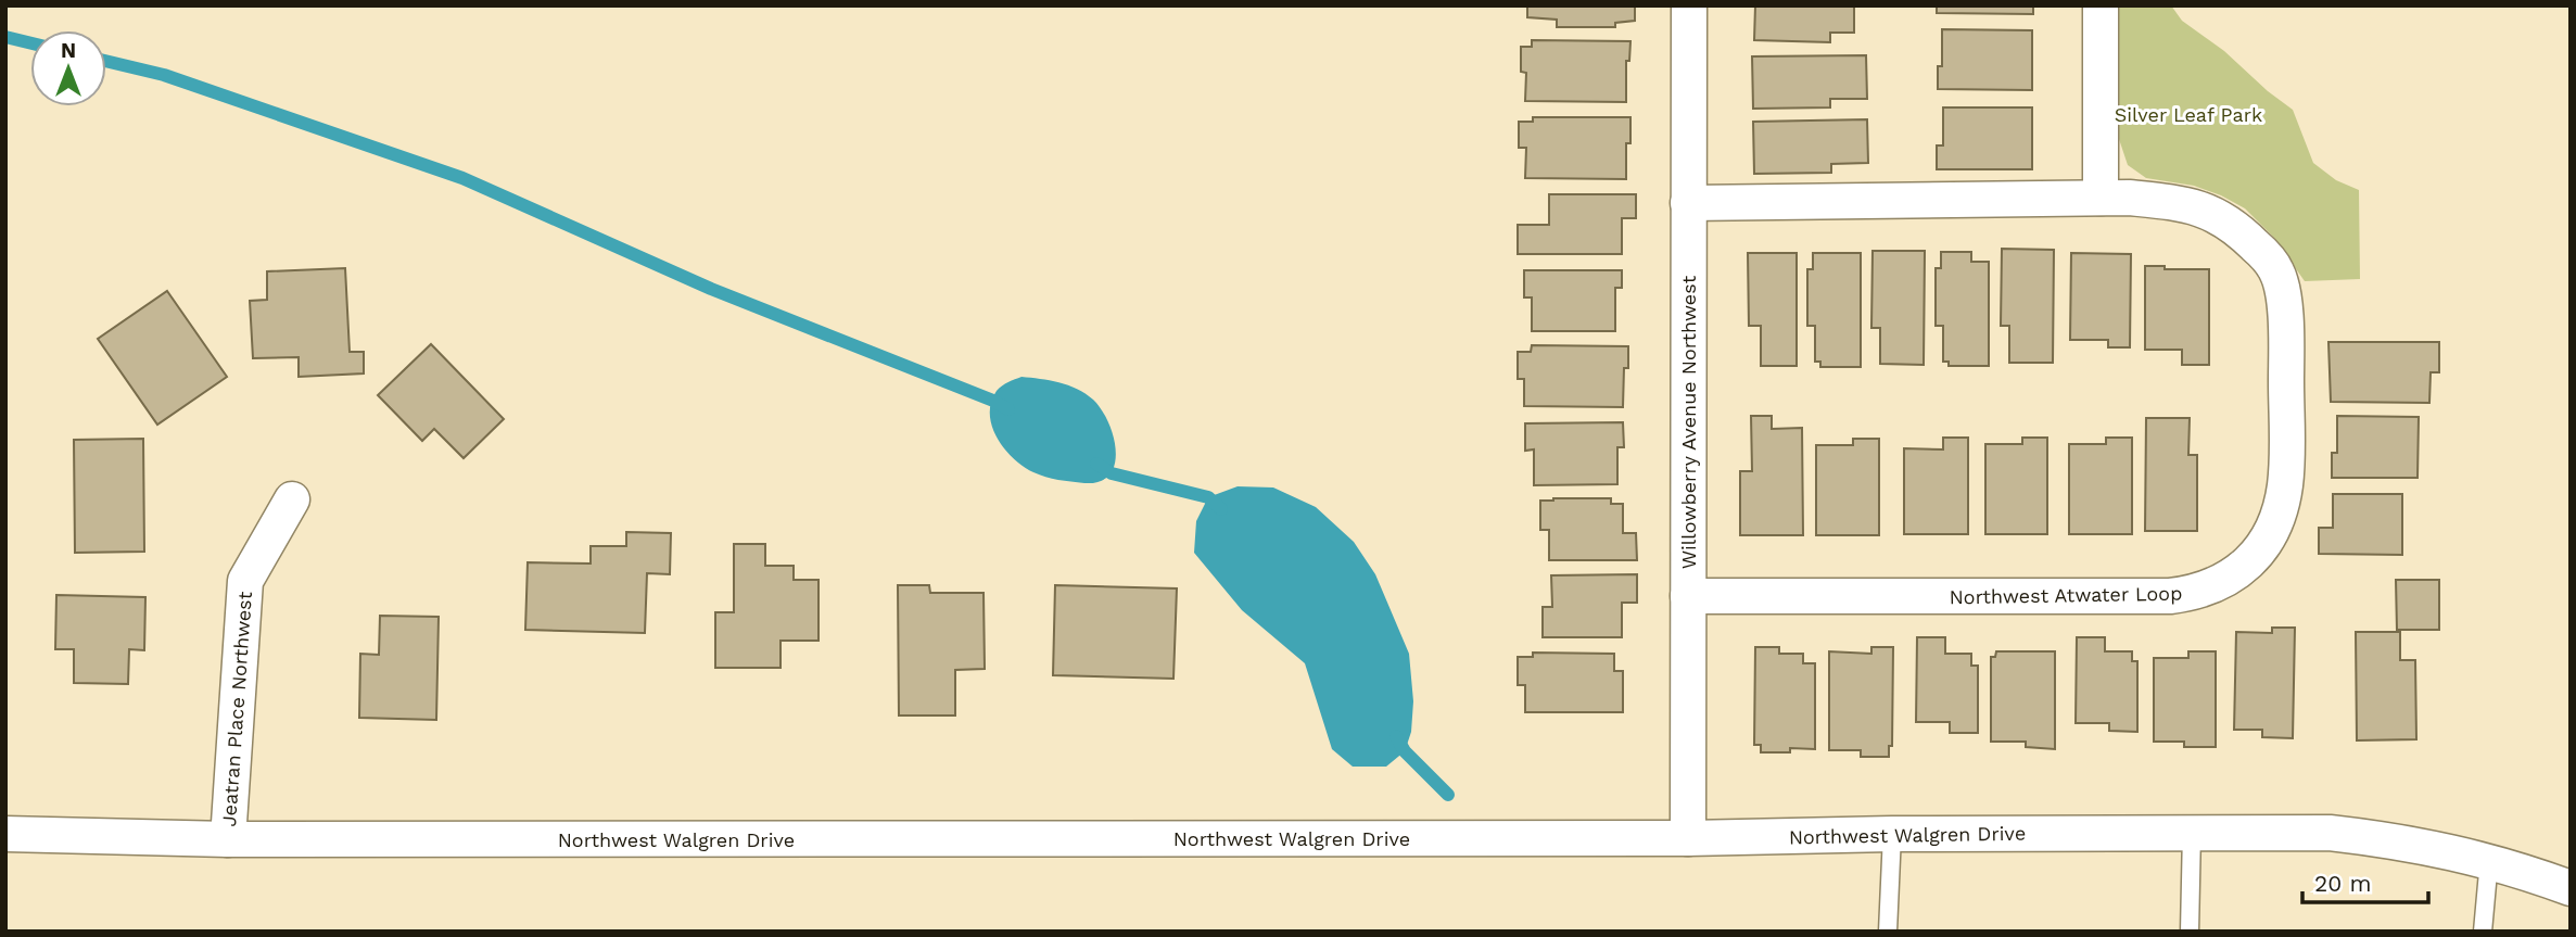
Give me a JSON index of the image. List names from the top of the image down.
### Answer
{
  "streets": {
    "street": [
      "Willowberry Avenue Northwest",
      "Northwest Atwater Loop",
      "Jeatran Place Northwest",
      "Northwest Walgren Drive"
    ]
  },
  "crossings": [
    ["Willowberry Avenue Northwest", "Northwest Atwater Loop"],
    ["Willowberry Avenue Northwest", "Northwest Walgren Drive"],
    ["Jeatran Place Northwest", "Northwest Walgren Drive"]
  ],
  "parks": ["Silver Leaf Park"],
  "scale_bar": "20 m",
  "north": "top"
}
